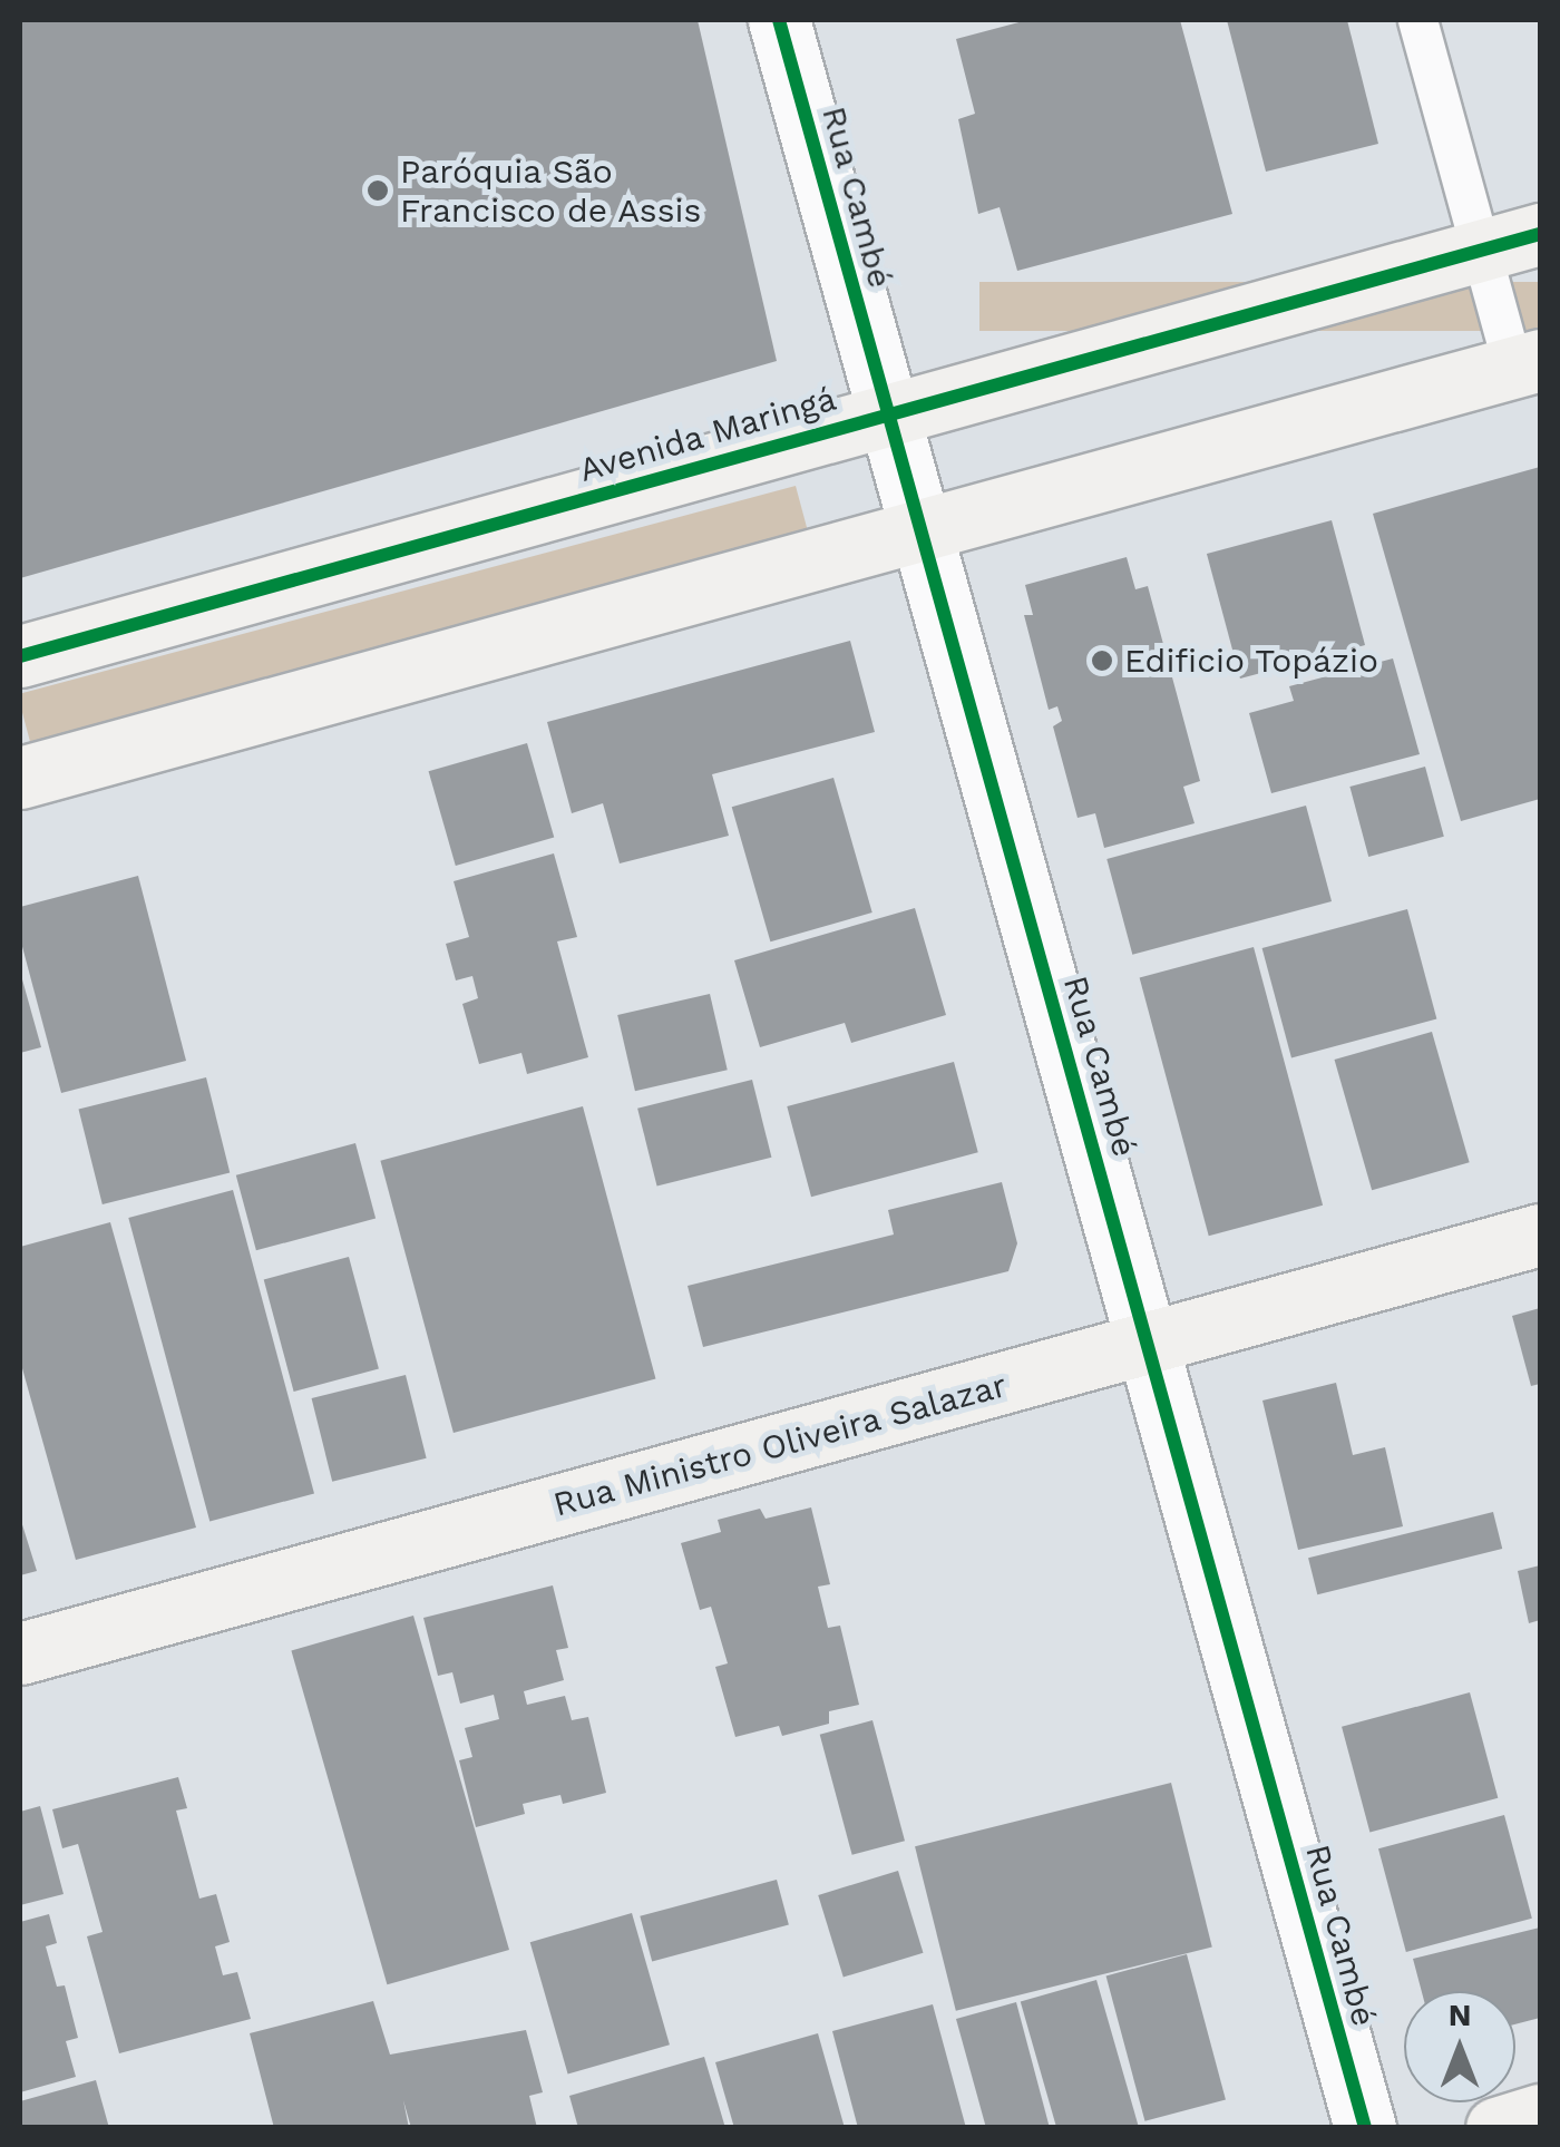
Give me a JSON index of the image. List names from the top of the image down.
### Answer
{
  "streets": {
    "street": ["Rua Cambé", "Avenida Maringá", "Rua Ministro Oliveira Salazar"]
  },
  "crossings": [
    ["Rua Cambé", "Avenida Maringá"],
    ["Rua Cambé", "Rua Ministro Oliveira Salazar"]
  ],
  "places": ["Paróquia São Francisco de Assis", "Edificio Topázio"],
  "north": "top"
}
